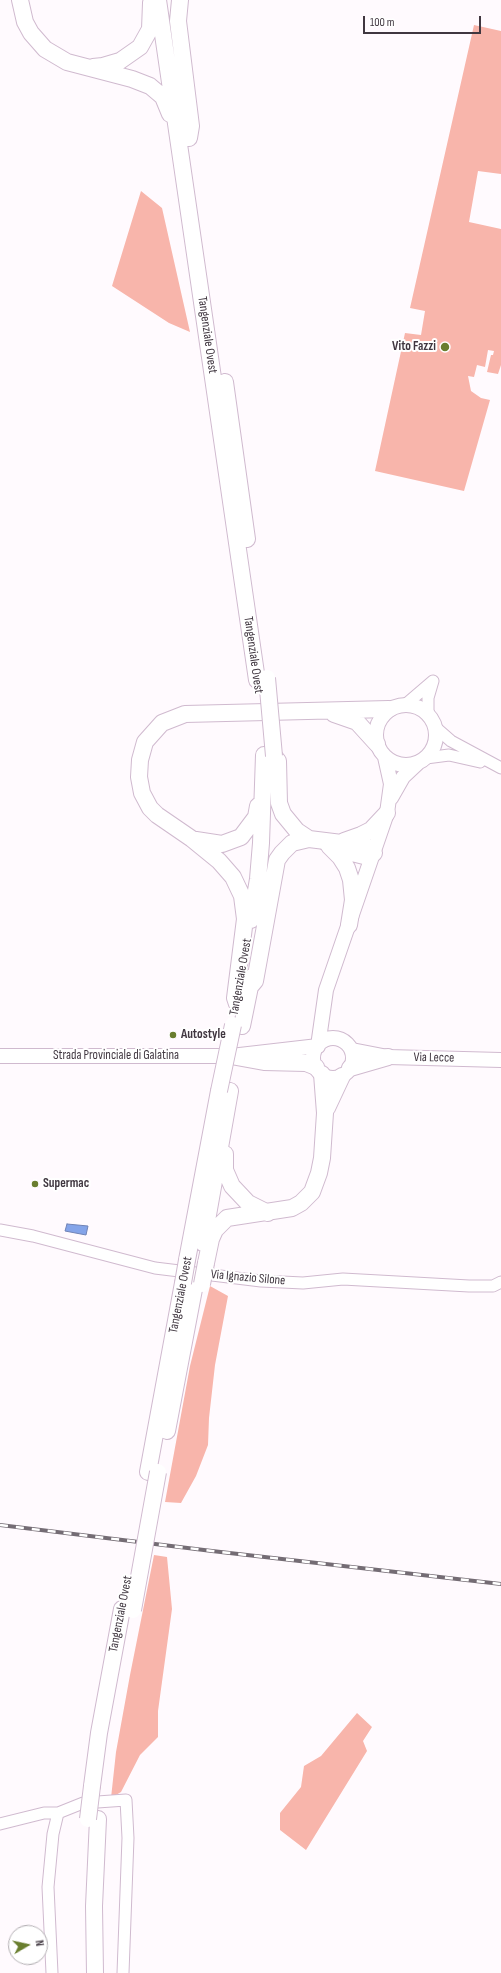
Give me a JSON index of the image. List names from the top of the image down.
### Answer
{
  "streets": {
    "highway": ["Tangenziale Ovest"],
    "main road": ["Strada Provinciale di Galatina", "Via Lecce"],
    "street": ["Via Ignazio Silone"]
  },
  "crossings": [
    ["Strada Provinciale di Galatina", "Via Lecce"]
  ],
  "places": ["Vito Fazzi", "Autostyle", "Supermac"],
  "scale_bar": "100 m",
  "north": "right"
}
